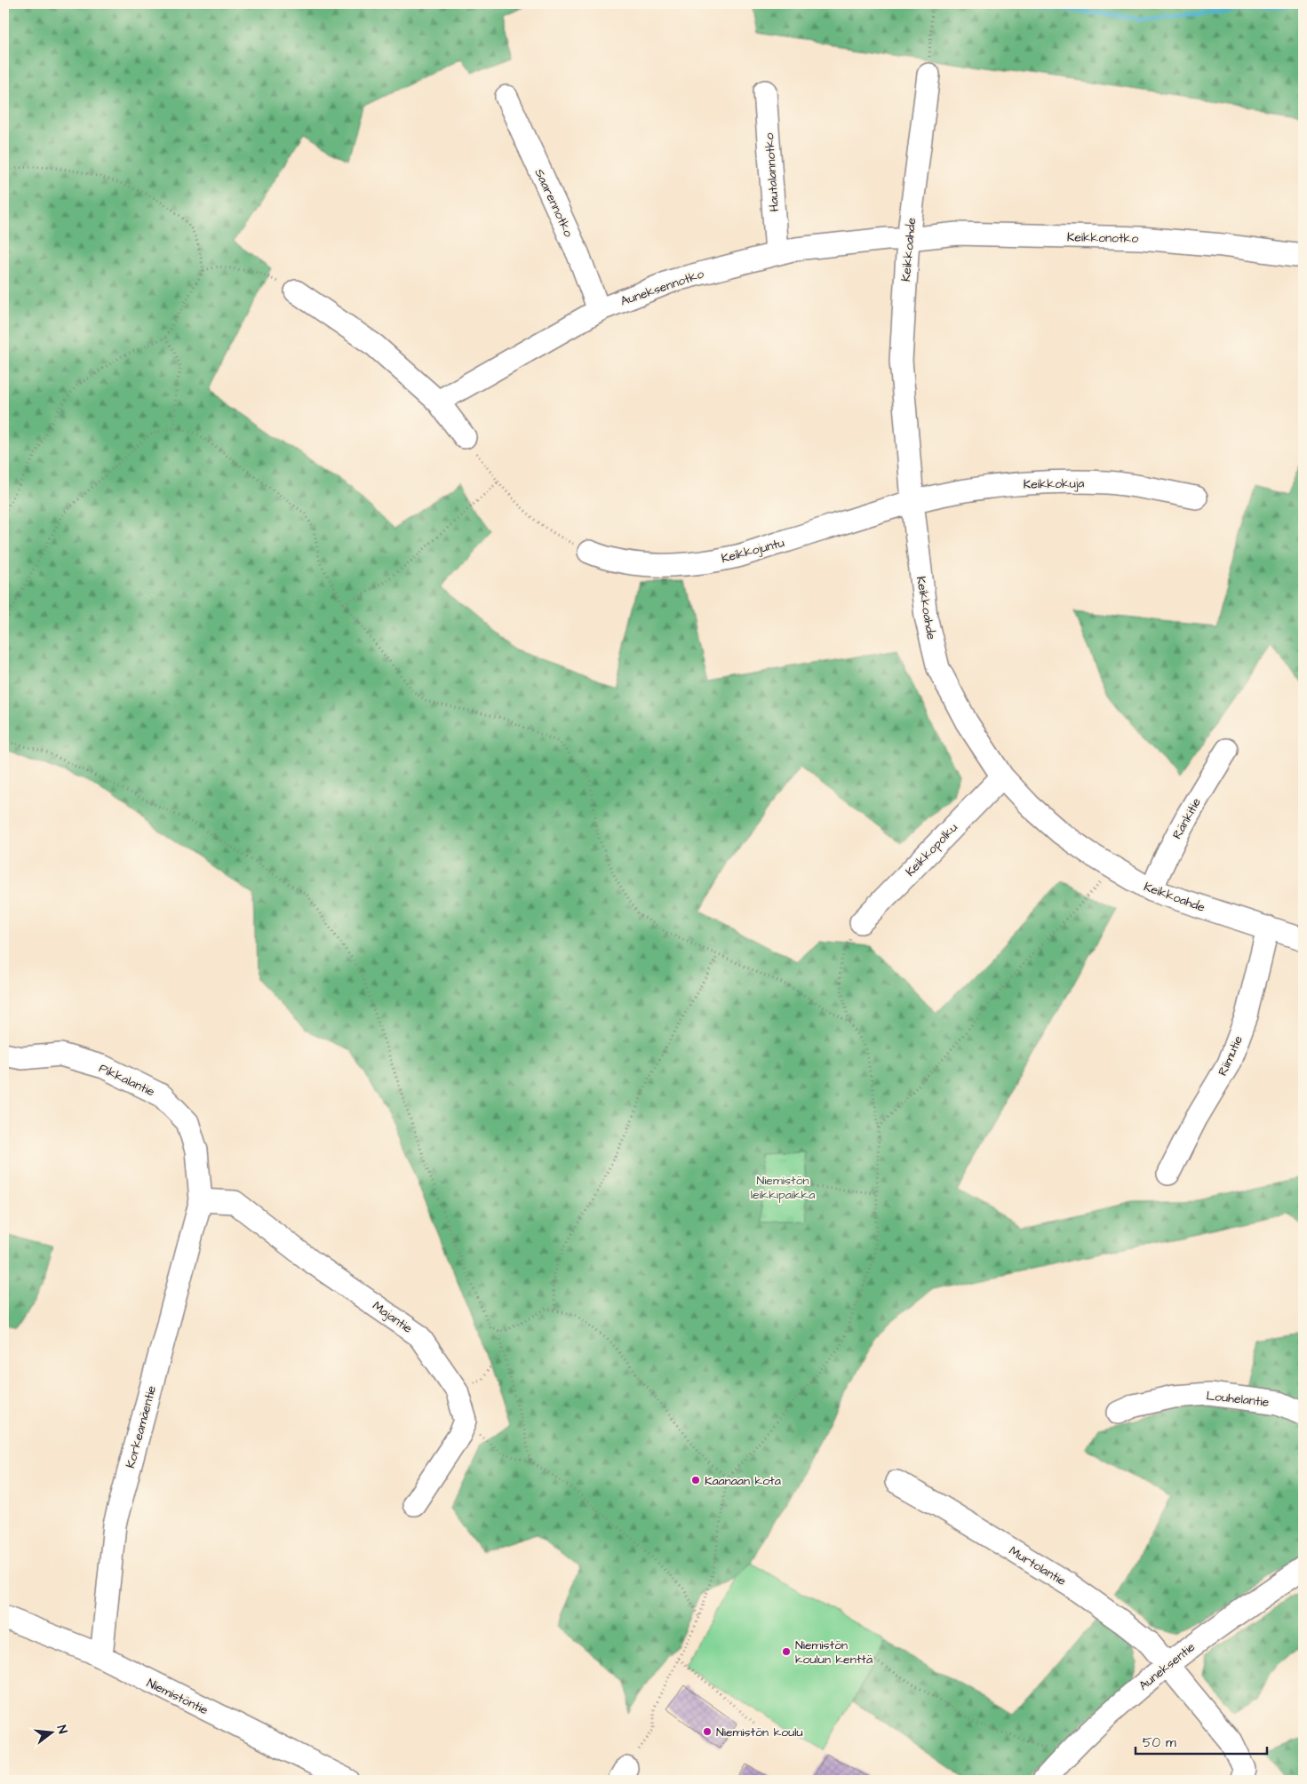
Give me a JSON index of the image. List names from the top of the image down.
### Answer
{
  "streets": {
    "street": [
      "Hautalannotko",
      "Saarennotko",
      "Keikkonotko",
      "Keikkoahde",
      "Auneksennotko",
      "Keikkokuja",
      "Keikkojuntu",
      "Ränkitie",
      "Keikkopolku",
      "Riimutie",
      "Pikkalantie",
      "Majantie",
      "Louhelantie",
      "Korkeamäentie",
      "Murtolantie",
      "Auneksentie",
      "Niemistöntie"
    ]
  },
  "crossings": [
    ["Hautalannotko", "Auneksennotko"],
    ["Saarennotko", "Auneksennotko"],
    ["Keikkonotko", "Keikkoahde"],
    ["Keikkonotko", "Auneksennotko"],
    ["Keikkoahde", "Auneksennotko"],
    ["Keikkoahde", "Keikkokuja"],
    ["Keikkoahde", "Keikkojuntu"],
    ["Keikkoahde", "Ränkitie"],
    ["Keikkoahde", "Keikkopolku"],
    ["Keikkoahde", "Riimutie"],
    ["Keikkokuja", "Keikkojuntu"],
    ["Pikkalantie", "Majantie"],
    ["Pikkalantie", "Korkeamäentie"],
    ["Majantie", "Korkeamäentie"],
    ["Korkeamäentie", "Niemistöntie"],
    ["Murtolantie", "Auneksentie"]
  ],
  "parks": ["Niemistön leikkipaikka"],
  "places": ["Kaanaan kota", "Niemistön koulun kenttä", "Niemistön koulu"],
  "scale_bar": "50 m",
  "north": "right"
}
